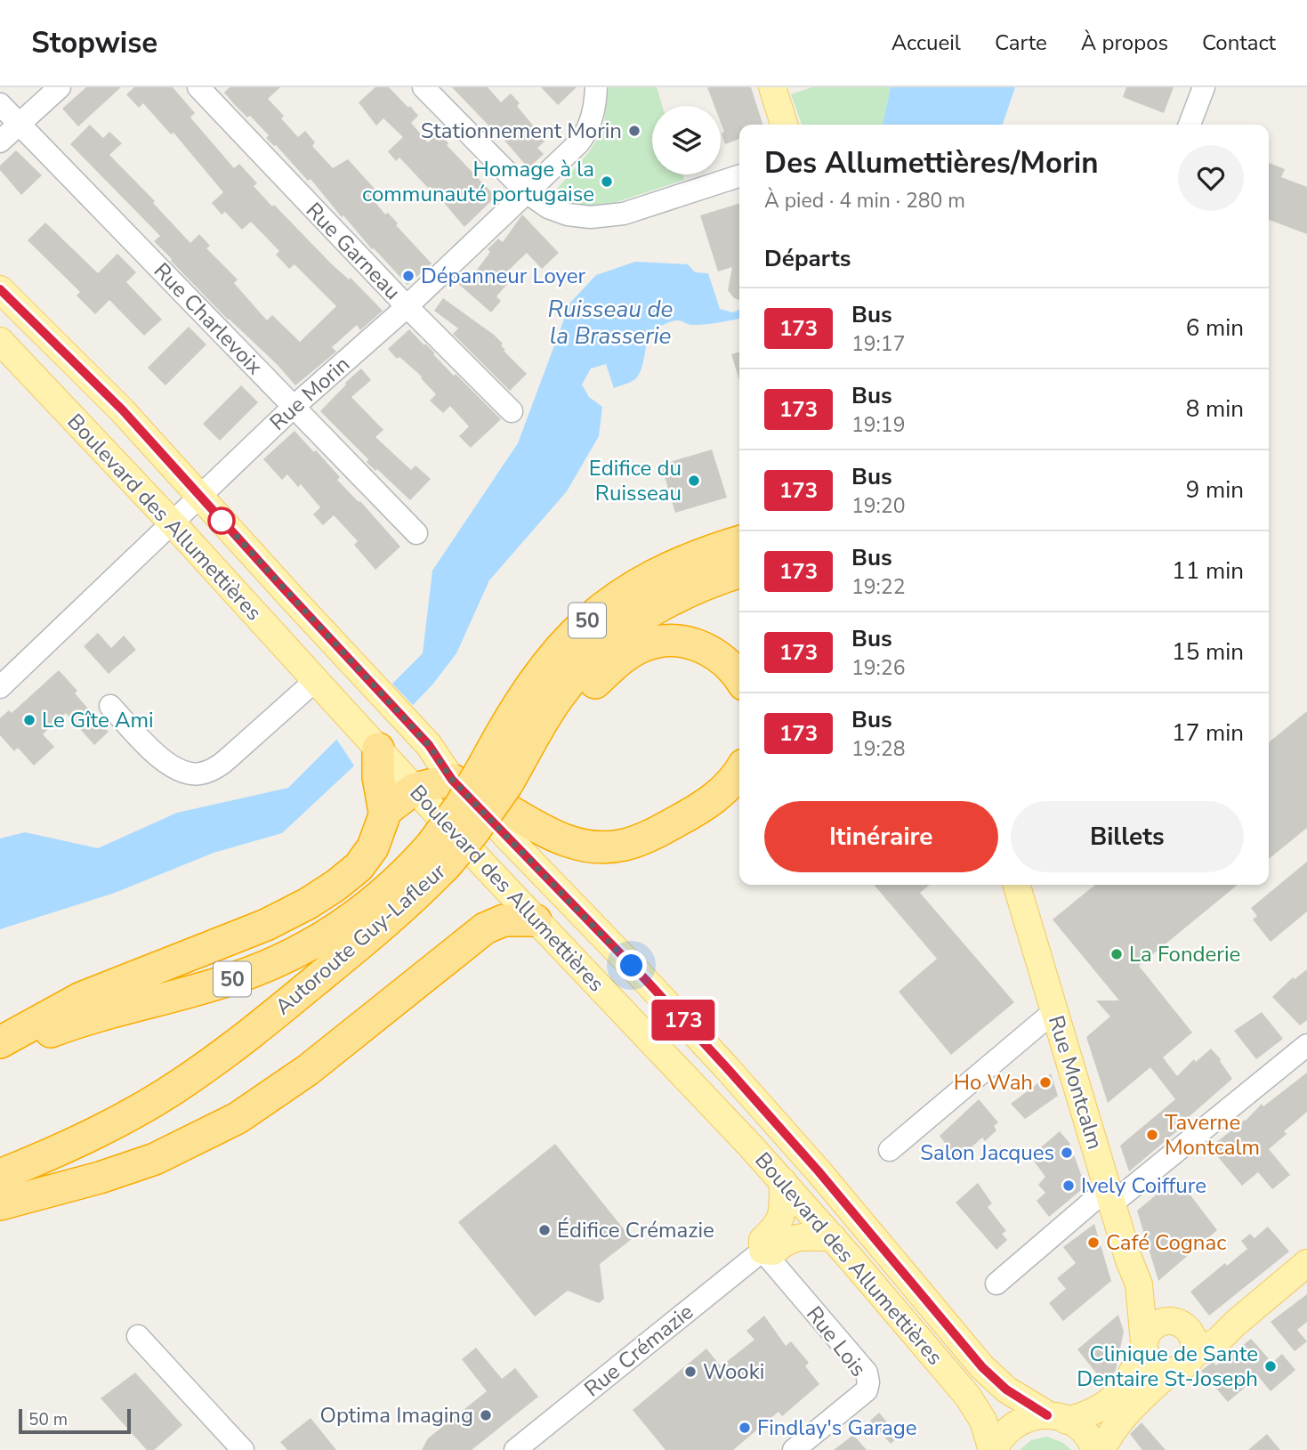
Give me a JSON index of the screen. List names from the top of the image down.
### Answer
{
  "streets": {
    "highway": ["50", "Autoroute Guy-Lafleur"],
    "main road": ["Boulevard des Allumettières", "Rue Montcalm"],
    "street": [
      "Rue Garneau",
      "Rue Charlevoix",
      "Rue Morin",
      "Rue Lois",
      "Rue Crémazie"
    ]
  },
  "crossings": [
    ["Rue Garneau", "Rue Morin"],
    ["Rue Charlevoix", "Rue Morin"],
    ["Rue Morin", "Boulevard des Allumettières"],
    ["Rue Lois", "Rue Crémazie"]
  ],
  "water": ["Ruisseau de la Brasserie"],
  "places": [
    "Stationnement Morin",
    "Homage à la communauté portugaise",
    "Dépanneur Loyer",
    "Edifice du Ruisseau",
    "Le Gîte Ami",
    "La Fonderie",
    "Ho Wah",
    "Taverne Montcalm",
    "Salon Jacques",
    "Ively Coiffure",
    "Édifice Crémazie",
    "Café Cognac",
    "Clinique de Sante Dentaire St-Joseph",
    "Wooki",
    "Optima Imaging",
    "Findlay's Garage"
  ],
  "lines": ["bus line 173"],
  "scale_bar": "50 m",
  "page": {
    "header": "Stopwise",
    "nav": [
      "Accueil",
      "Carte",
      "À propos",
      "Contact"
    ],
    "on_map": "173",
    "heading": [
      ["Des Allumettières/Morin", "À pied · 4 min · 280 m"],
      "Départs"
    ],
    "list": [
      {
        "mark": "173",
        "name": "Bus",
        "note": "19:17",
        "value": "6 min"
      },
      {
        "mark": "173",
        "name": "Bus",
        "note": "19:19",
        "value": "8 min"
      },
      {
        "mark": "173",
        "name": "Bus",
        "note": "19:20",
        "value": "9 min"
      },
      {
        "mark": "173",
        "name": "Bus",
        "note": "19:22",
        "value": "11 min"
      },
      {
        "mark": "173",
        "name": "Bus",
        "note": "19:26",
        "value": "15 min"
      },
      {
        "mark": "173",
        "name": "Bus",
        "note": "19:28",
        "value": "17 min"
      }
    ],
    "buttons": ["Itinéraire", "Billets"],
    "scale": "50 m"
  }
}
